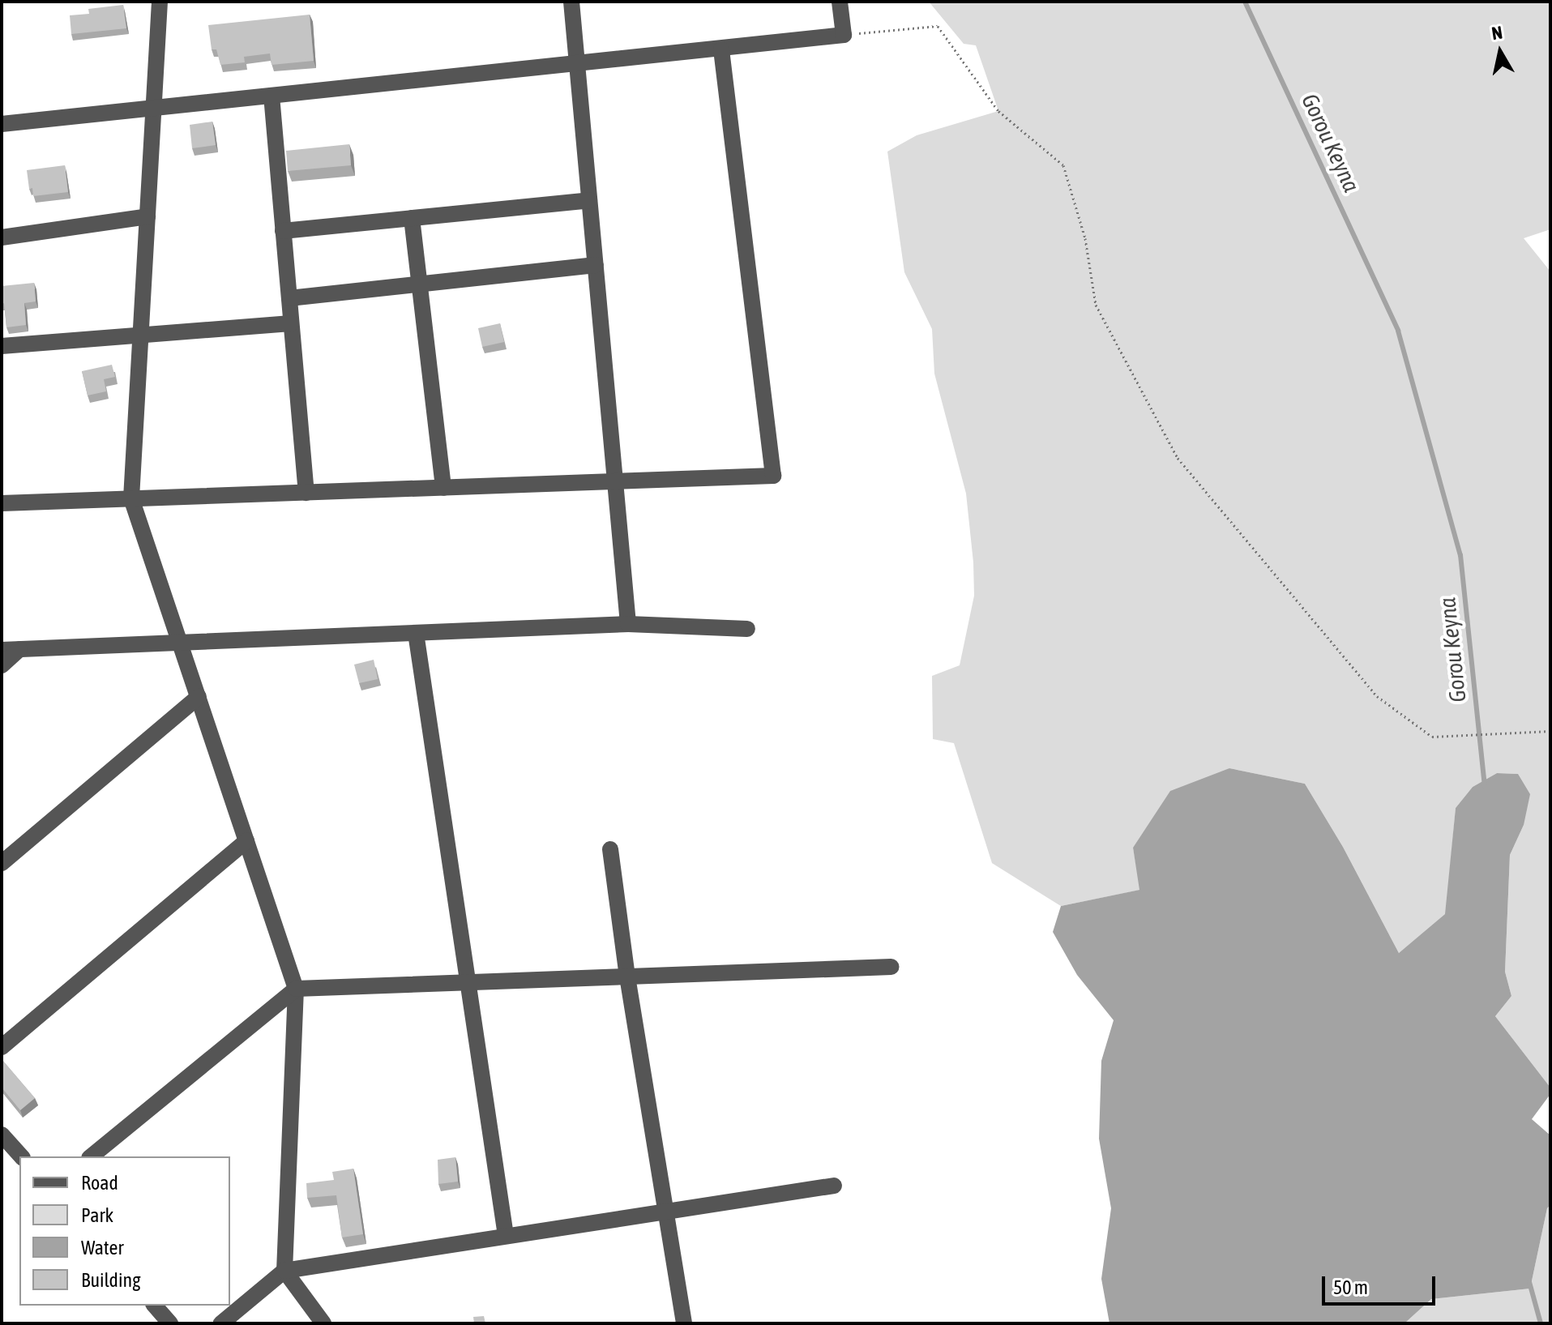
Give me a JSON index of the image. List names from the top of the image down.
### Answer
{
  "water": ["Gorou Keyna"],
  "legend": [
    "Road",
    "Park",
    "Water",
    "Building"
  ],
  "scale_bar": "50 m",
  "north": "top"
}
